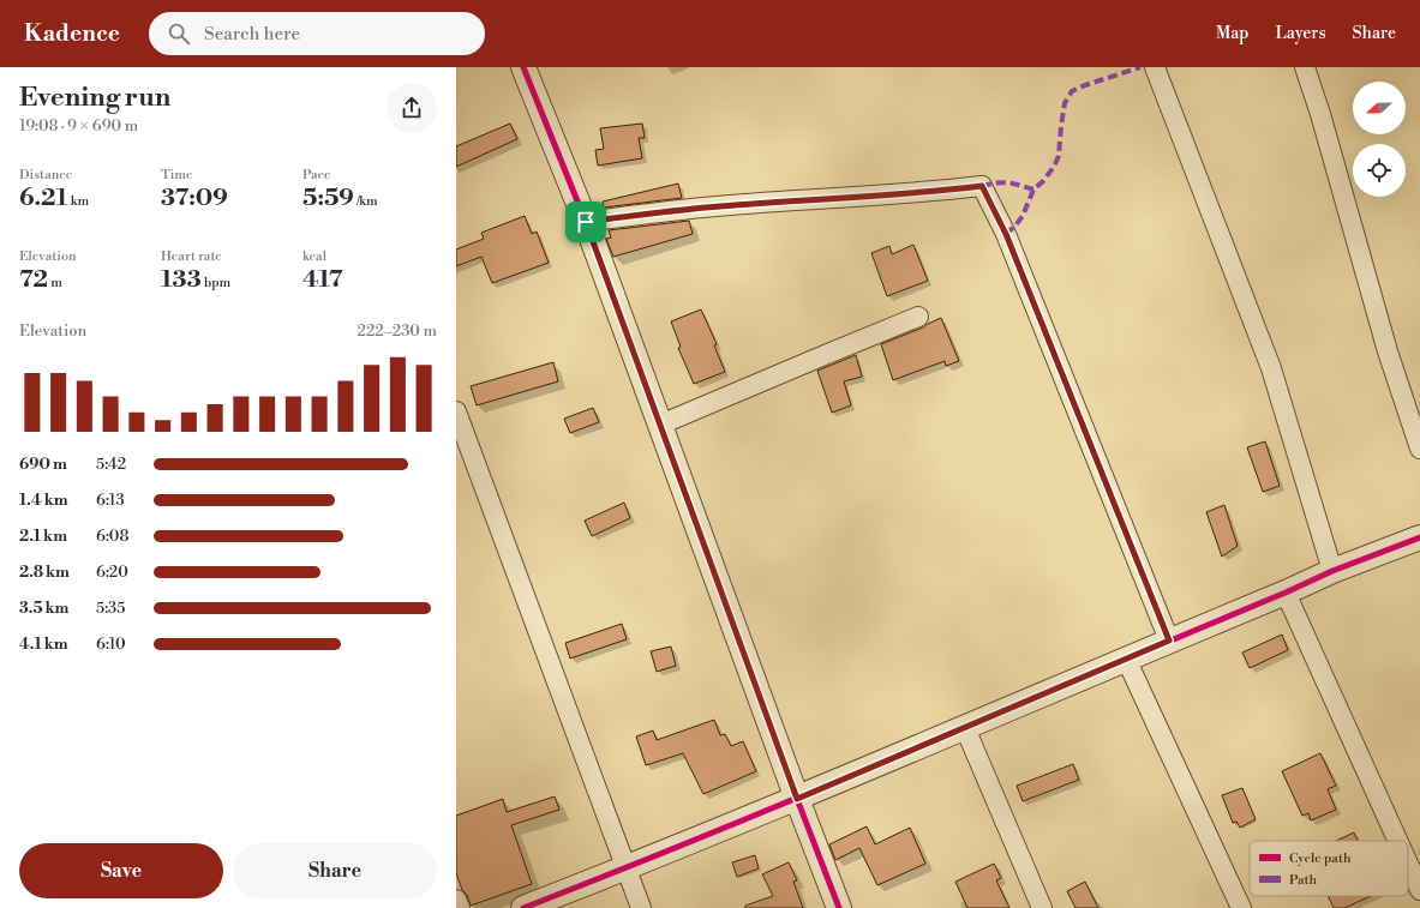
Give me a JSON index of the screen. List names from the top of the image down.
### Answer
{
  "legend": ["Cycle path", "Path"],
  "north": "left",
  "page": {
    "header": "Kadence",
    "search": "Search here",
    "nav": ["Map", "Layers", "Share"],
    "heading": ["Evening run", "19:08 · 9 × 690 m"],
    "stats": [
      ["Distance", "6.21 km"],
      ["Time", "37:09"],
      ["Pace", "5:59 /km"],
      ["Elevation", "72 m"],
      ["Heart rate", "133 bpm"],
      ["kcal", "417"]
    ],
    "chart": ["Elevation", "222–230 m"],
    "list": [
      {
        "name": "690 m",
        "note": "5:42"
      },
      {
        "name": "1.4 km",
        "note": "6:13"
      },
      {
        "name": "2.1 km",
        "note": "6:08"
      },
      {
        "name": "2.8 km",
        "note": "6:20"
      },
      {
        "name": "3.5 km",
        "note": "5:35"
      },
      {
        "name": "4.1 km",
        "note": "6:10"
      }
    ],
    "buttons": ["Save", "Share"]
  }
}
